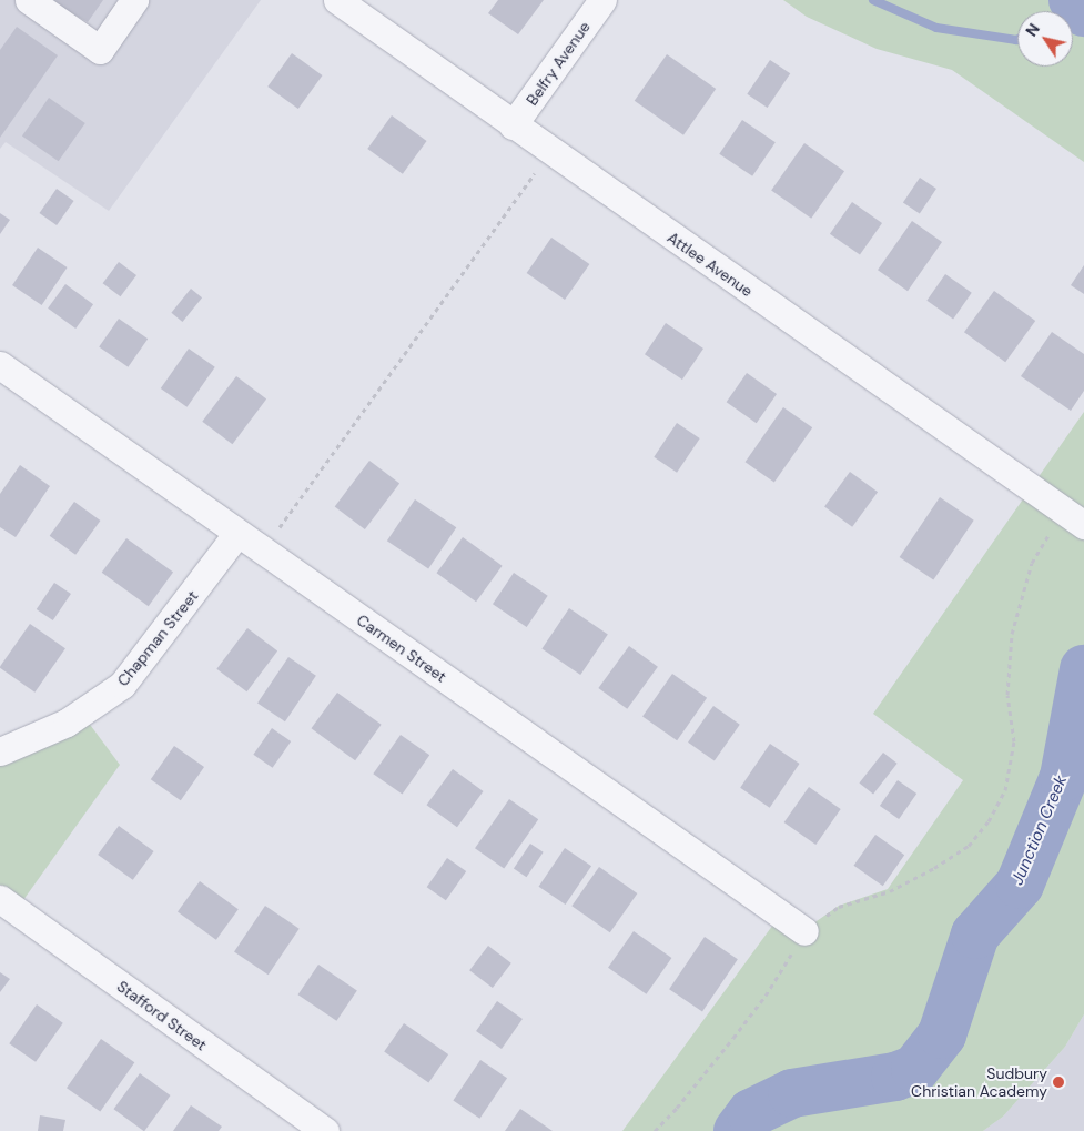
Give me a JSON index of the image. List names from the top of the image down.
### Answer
{
  "streets": {
    "street": [
      "Belfry Avenue",
      "Attlee Avenue",
      "Chapman Street",
      "Carmen Street",
      "Stafford Street"
    ]
  },
  "crossings": [
    ["Belfry Avenue", "Attlee Avenue"],
    ["Chapman Street", "Carmen Street"]
  ],
  "water": ["Junction Creek"],
  "places": ["Sudbury Christian Academy"],
  "north": "top left"
}
